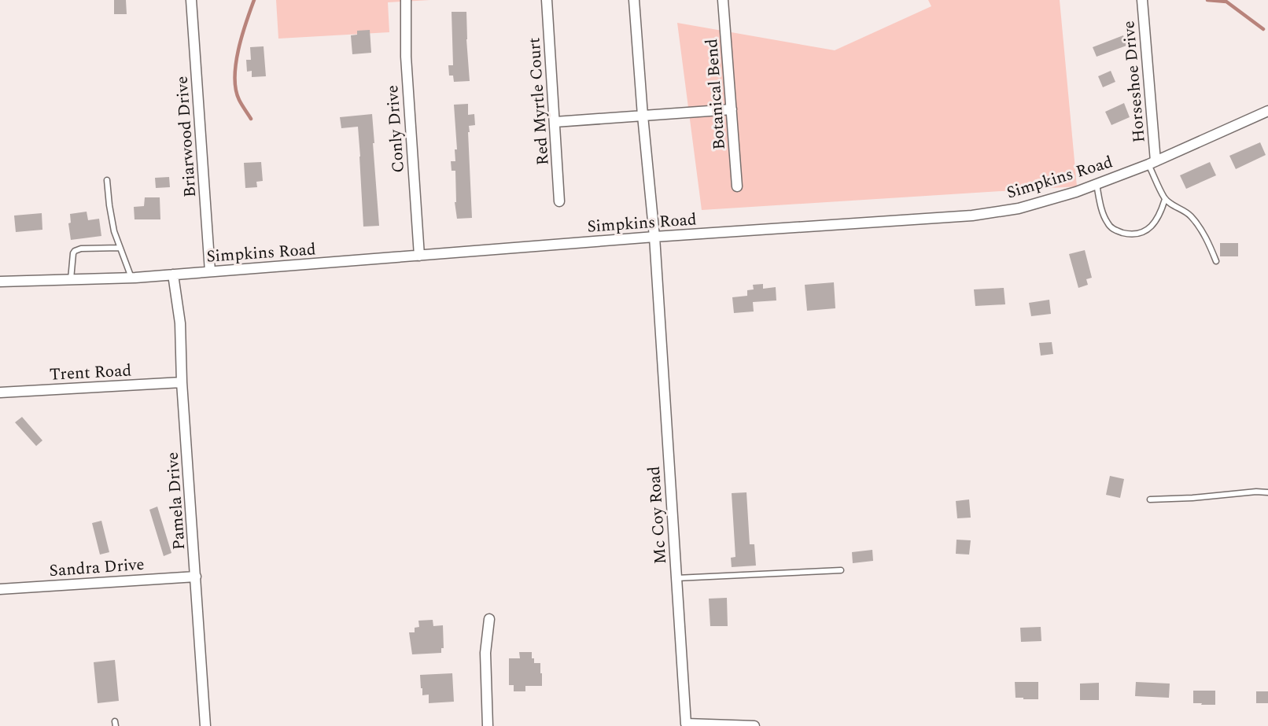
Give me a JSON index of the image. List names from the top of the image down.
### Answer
{
  "streets": {
    "street": [
      "Horseshoe Drive",
      "Botanical Bend",
      "Red Myrtle Court",
      "Conly Drive",
      "Briarwood Drive",
      "Simpkins Road",
      "Trent Road",
      "Pamela Drive",
      "Mc Coy Road",
      "Sandra Drive"
    ]
  },
  "crossings": [
    ["Horseshoe Drive", "Simpkins Road"],
    ["Conly Drive", "Simpkins Road"],
    ["Briarwood Drive", "Simpkins Road"],
    ["Simpkins Road", "Pamela Drive"],
    ["Simpkins Road", "Mc Coy Road"],
    ["Trent Road", "Pamela Drive"],
    ["Pamela Drive", "Sandra Drive"]
  ]
}
